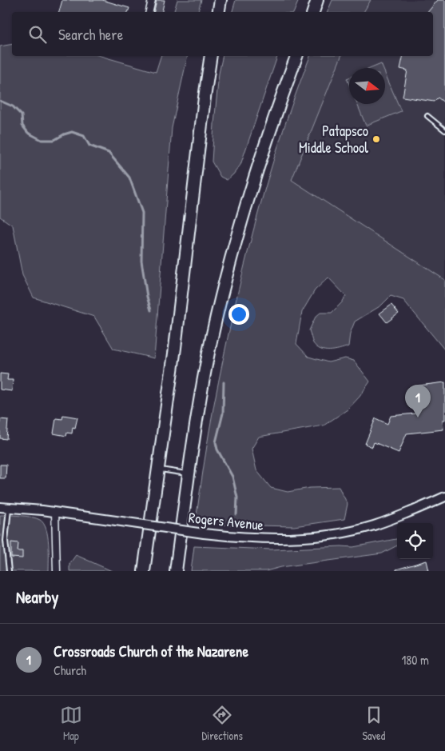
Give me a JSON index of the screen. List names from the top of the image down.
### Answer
{
  "streets": {
    "main road": ["Rogers Avenue"]
  },
  "places": ["Patapsco Middle School"],
  "north": "right",
  "page": {
    "search": "Search here",
    "pins": "1",
    "heading": "Nearby",
    "list": [
      {
        "mark": "1",
        "name": "Crossroads Church of the Nazarene",
        "note": "Church",
        "value": "180 m"
      }
    ],
    "nav": ["Map", "Directions", "Saved"]
  }
}
